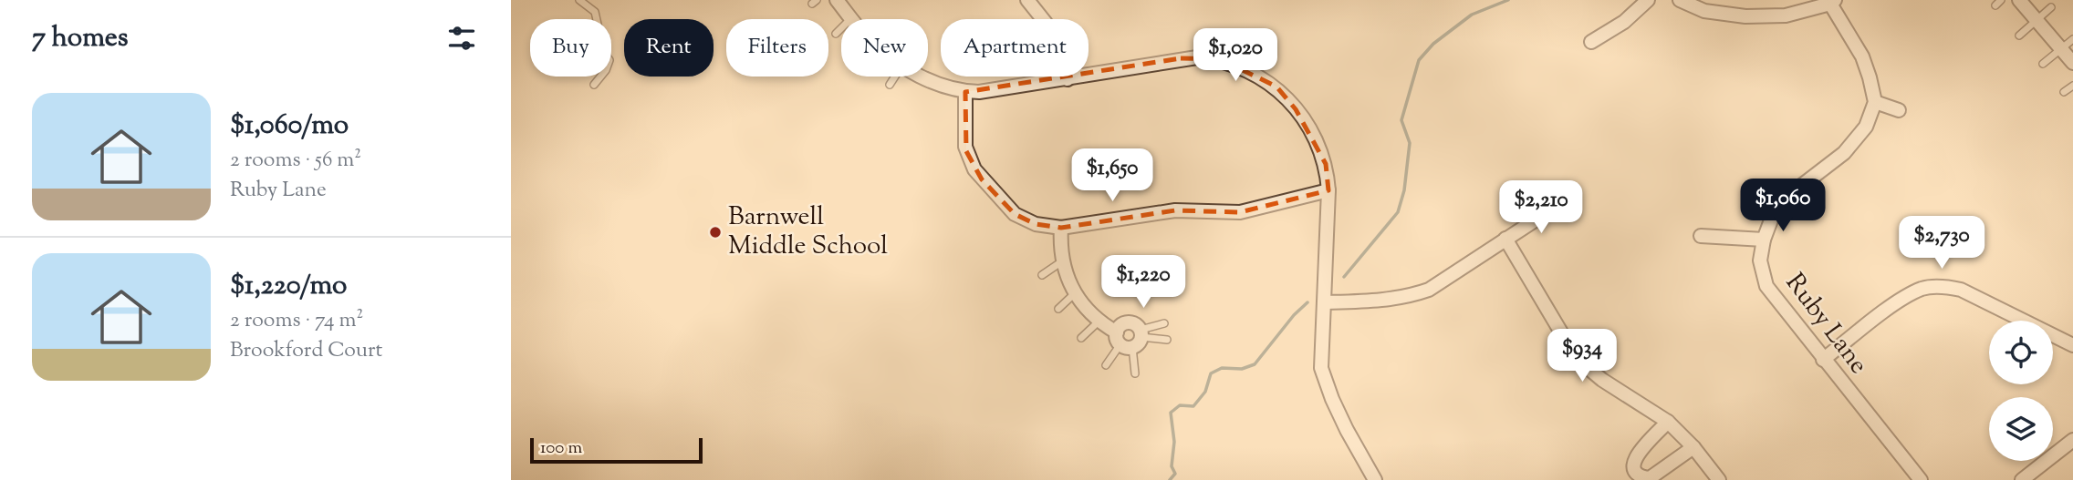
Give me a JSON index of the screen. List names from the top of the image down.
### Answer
{
  "streets": {
    "street": ["Ruby Lane"]
  },
  "places": ["Barnwell Middle School"],
  "scale_bar": "100 m",
  "page": {
    "heading": "7 homes",
    "chip": [
      "Buy",
      "Rent",
      "Filters",
      "New",
      "Apartment"
    ],
    "price": [
      "$1,020",
      "$1,650",
      "$1,060",
      "$2,210",
      "$2,730",
      "$1,220",
      "$934"
    ],
    "list": [
      {
        "name": "$1,060/mo",
        "note": "2 rooms · 56 m² · Ruby Lane"
      },
      {
        "name": "$1,220/mo",
        "note": "2 rooms · 74 m² · Brookford Court"
      }
    ],
    "scale": "100 m"
  }
}
